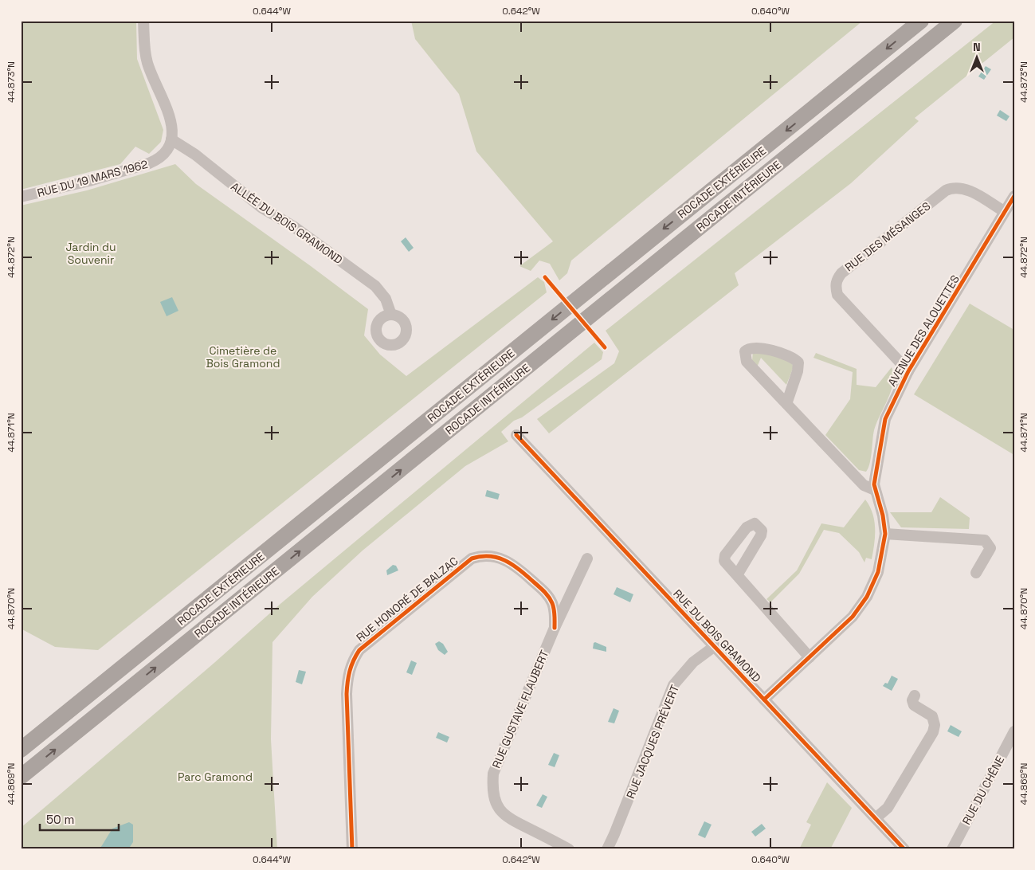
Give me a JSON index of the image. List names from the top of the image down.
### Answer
{
  "streets": {
    "highway": ["ROCADE EXTÉRIEURE", "ROCADE INTÉRIEURE"],
    "street": [
      "RUE DU 19 MARS 1962",
      "ALLÉE DU BOIS GRAMOND",
      "RUE DES MÉSANGES",
      "AVENUE DES ALOUETTES",
      "RUE HONORÉ DE BALZAC",
      "RUE DU BOIS GRAMOND",
      "RUE GUSTAVE FLAUBERT",
      "RUE JACQUES PRÉVERT",
      "RUE DU CHÊNE"
    ]
  },
  "crossings": [
    ["RUE DU 19 MARS 1962", "ALLÉE DU BOIS GRAMOND"],
    ["RUE DES MÉSANGES", "AVENUE DES ALOUETTES"],
    ["AVENUE DES ALOUETTES", "RUE DU BOIS GRAMOND"],
    ["RUE HONORÉ DE BALZAC", "RUE GUSTAVE FLAUBERT"],
    ["RUE DU BOIS GRAMOND", "RUE JACQUES PRÉVERT"]
  ],
  "one_way": ["ROCADE EXTÉRIEURE", "ROCADE INTÉRIEURE"],
  "parks": ["Jardin du Souvenir", "Cimetière de Bois Gramond", "Parc Gramond"],
  "scale_bar": "50 m",
  "north": "top",
  "coordinates": [
    "0.644°W",
    "0.642°W",
    "0.640°W",
    "44.873°N",
    "44.872°N",
    "44.871°N",
    "44.870°N",
    "44.869°N"
  ]
}
